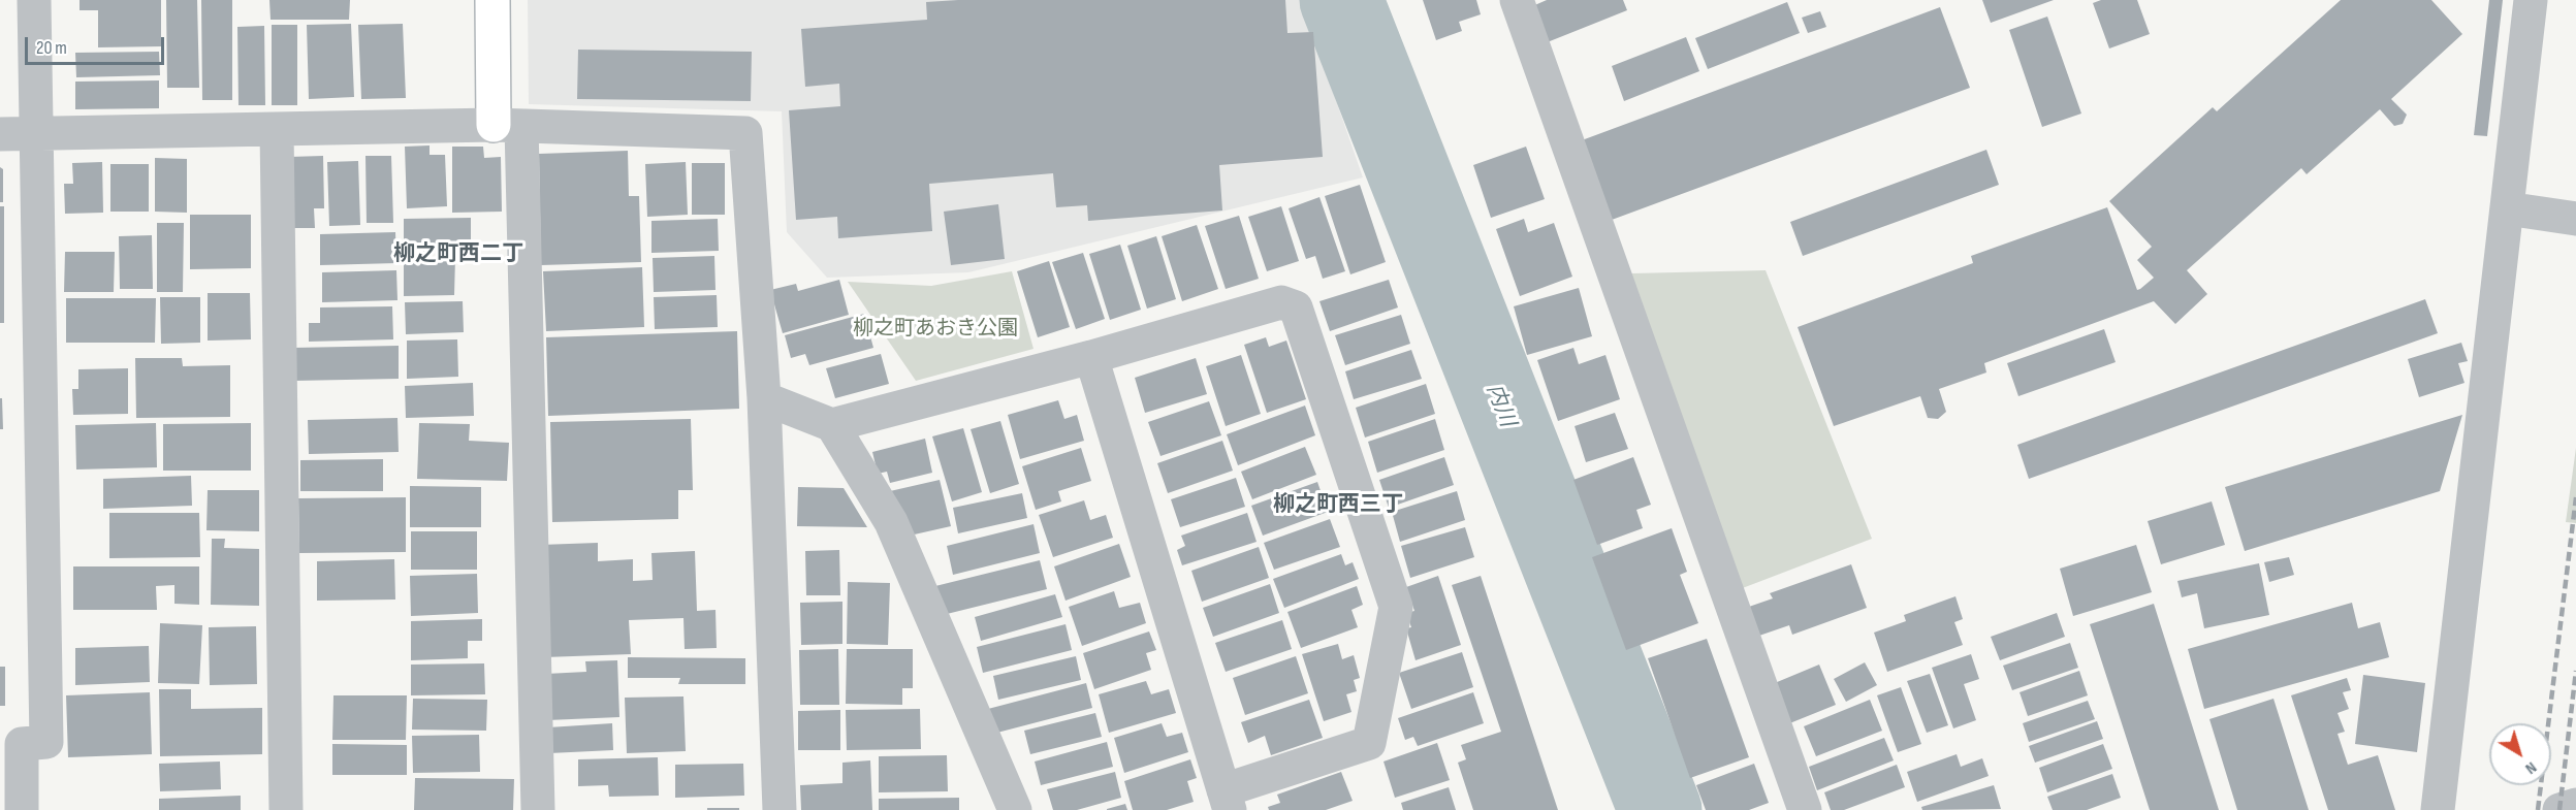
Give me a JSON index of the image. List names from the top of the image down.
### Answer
{
  "districts": ["柳之町西二丁", "柳之町西三丁"],
  "water": ["内川"],
  "parks": ["柳之町あおき公園"],
  "scale_bar": "20 m",
  "north": "bottom right"
}
